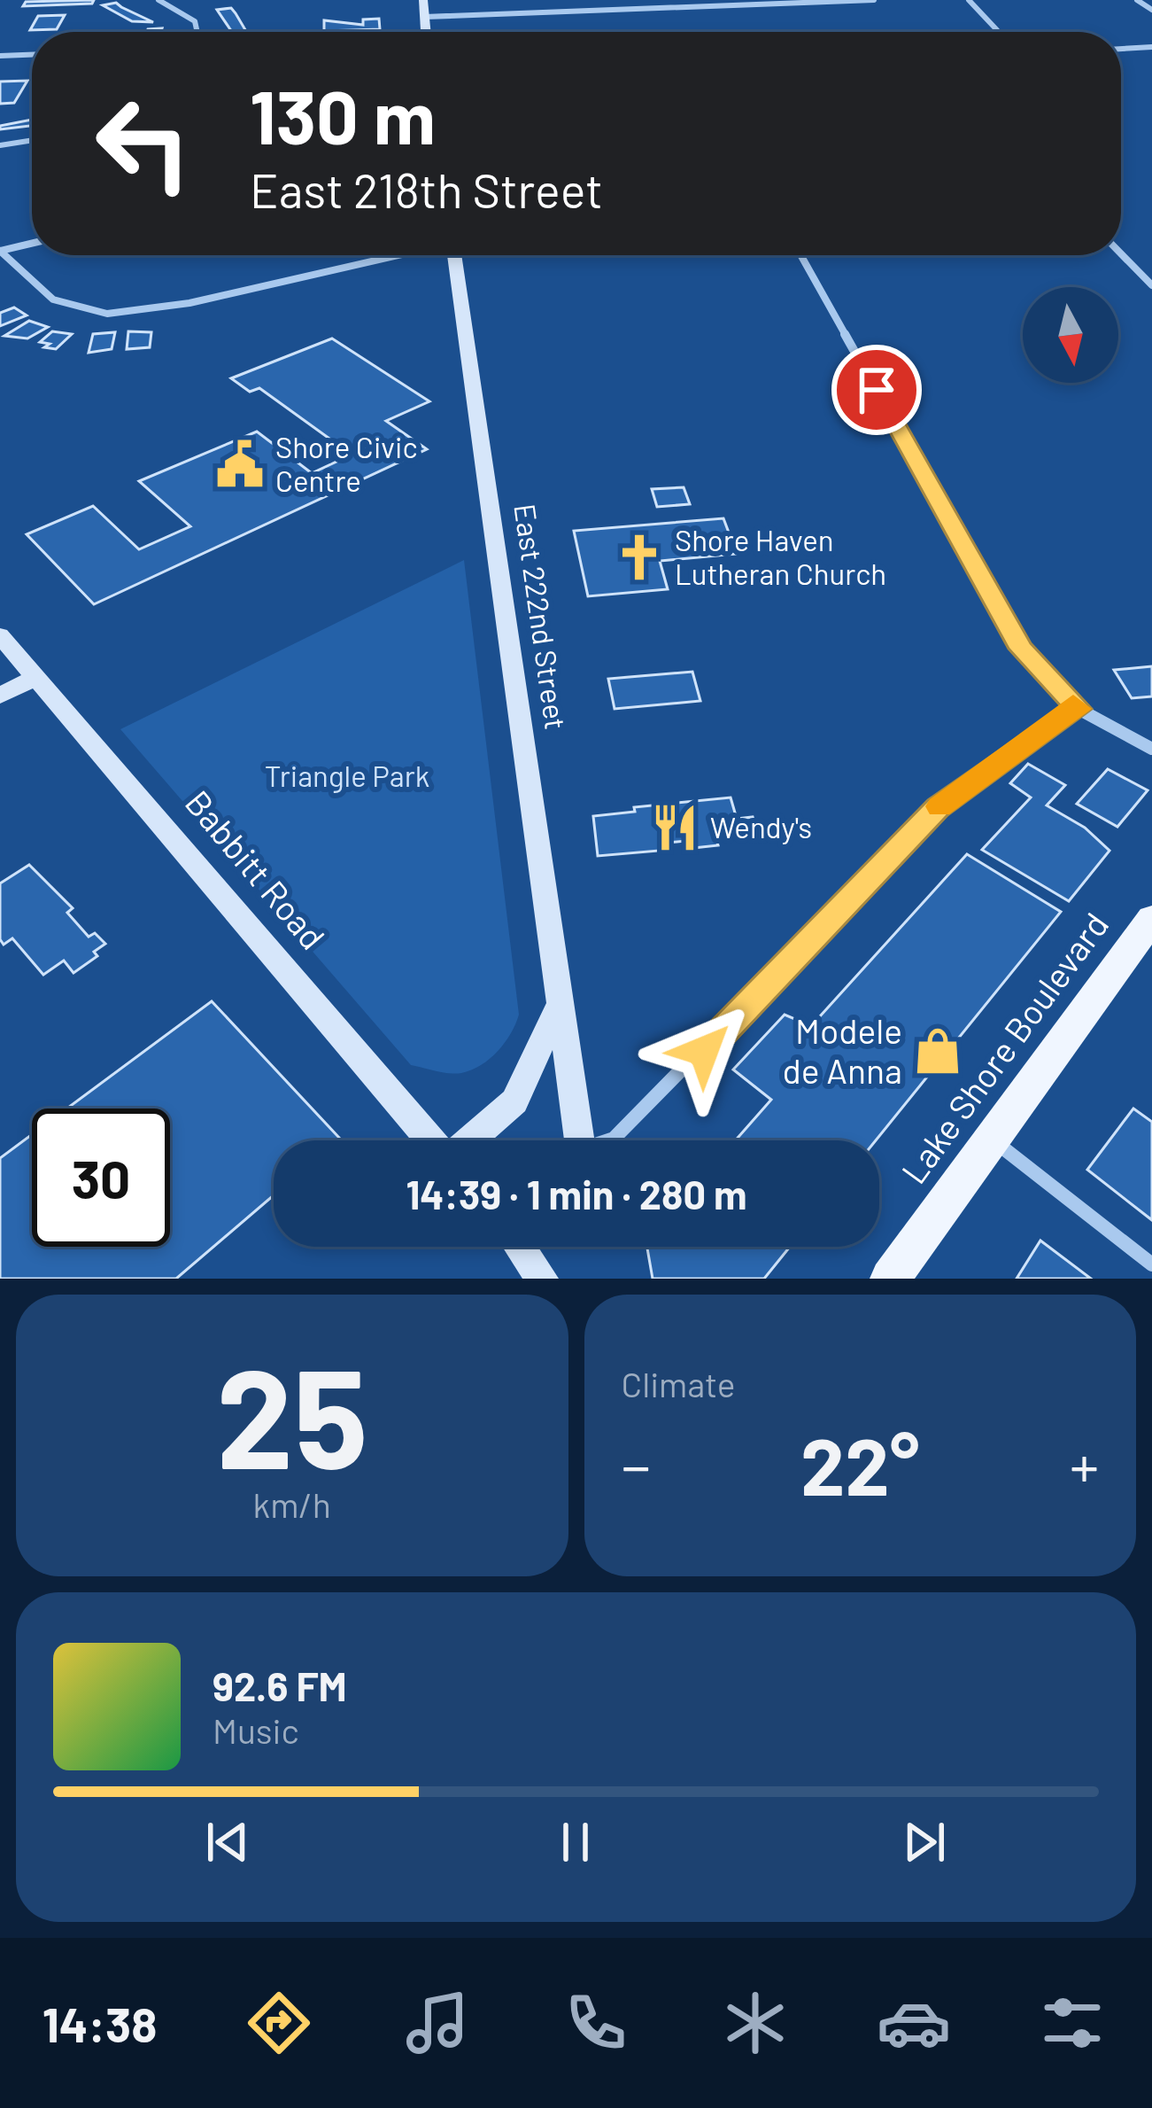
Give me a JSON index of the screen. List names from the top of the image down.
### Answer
{
  "streets": {
    "main road": ["Lake Shore Boulevard"],
    "street": ["East 222nd Street", "Babbitt Road"]
  },
  "parks": ["Triangle Park"],
  "places": {
    "public building": ["Shore Civic Centre"],
    "church": ["Shore Haven Lutheran Church"],
    "restaurant": ["Wendy's"],
    "shop": ["Modele de Anna"]
  },
  "north": "bottom",
  "page": {
    "turn": ["130 m", "East 218th Street"],
    "limit": "30",
    "trip": "14:39 · 1 min · 280 m",
    "tile": [
      ["25", "km/h"],
      "Climate"
    ],
    "heat": ["−", "22°", "+"],
    "song": ["92.6 FM", "Music"],
    "tabs": "14:38"
  }
}
